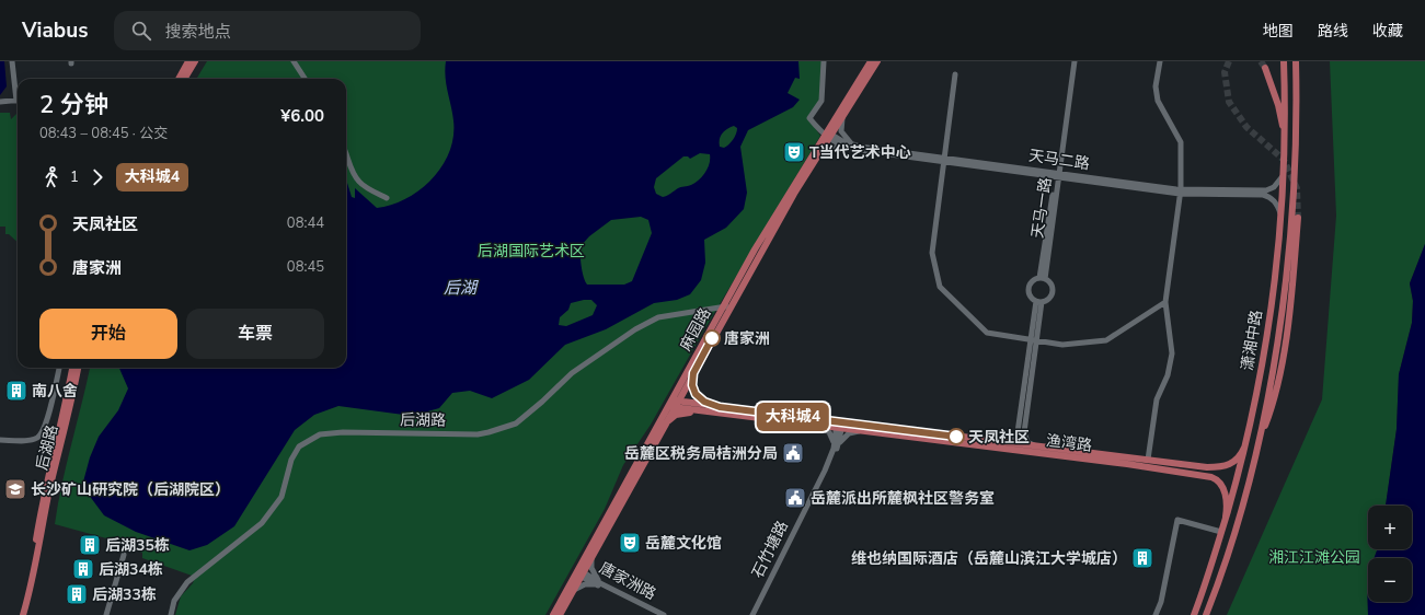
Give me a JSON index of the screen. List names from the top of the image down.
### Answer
{
  "streets": {
    "main road": [
      "麻园路",
      "潇湘中路",
      "后湖路",
      "渔湾路"
    ],
    "street": [
      "天马二路",
      "天马一路",
      "石竹塘路",
      "唐家洲路"
    ]
  },
  "crossings": [
    ["天马二路", "天马一路"],
    ["天马二路", "潇湘中路"],
    ["天马一路", "渔湾路"],
    ["麻园路", "后湖路"],
    ["麻园路", "渔湾路"],
    ["麻园路", "唐家洲路"],
    ["潇湘中路", "渔湾路"],
    ["渔湾路", "石竹塘路"]
  ],
  "water": ["后湖"],
  "parks": ["后湖国际艺术区", "湘江江滩公园"],
  "places": {
    "theatre": ["T当代艺术中心", "岳麓文化馆"],
    "other": ["唐家洲", "天凤社区"],
    "building": [
      "南八舍",
      "后湖35栋",
      "维也纳国际酒店（岳麓山滨江大学城店）",
      "后湖34栋",
      "后湖33栋"
    ],
    "public building": ["岳麓区税务局桔洲分局", "岳麓派出所麓枫社区警务室"],
    "school or university": ["长沙矿山研究院（后湖院区）"]
  },
  "lines": ["bus line 大科城4"],
  "page": {
    "header": "Viabus",
    "search": "搜索地点",
    "nav": ["地图", "路线", "收藏"],
    "on_map": "大科城4",
    "heading": ["2 分钟", "08:43 – 08:45 · 公交", "¥6.00"],
    "legs": ["1", "大科城4"],
    "list": [
      {
        "name": "天凤社区",
        "value": "08:44"
      },
      {
        "name": "唐家洲",
        "value": "08:45"
      }
    ],
    "buttons": ["开始", "车票"],
    "map_buttons": ["+", "−"]
  }
}
